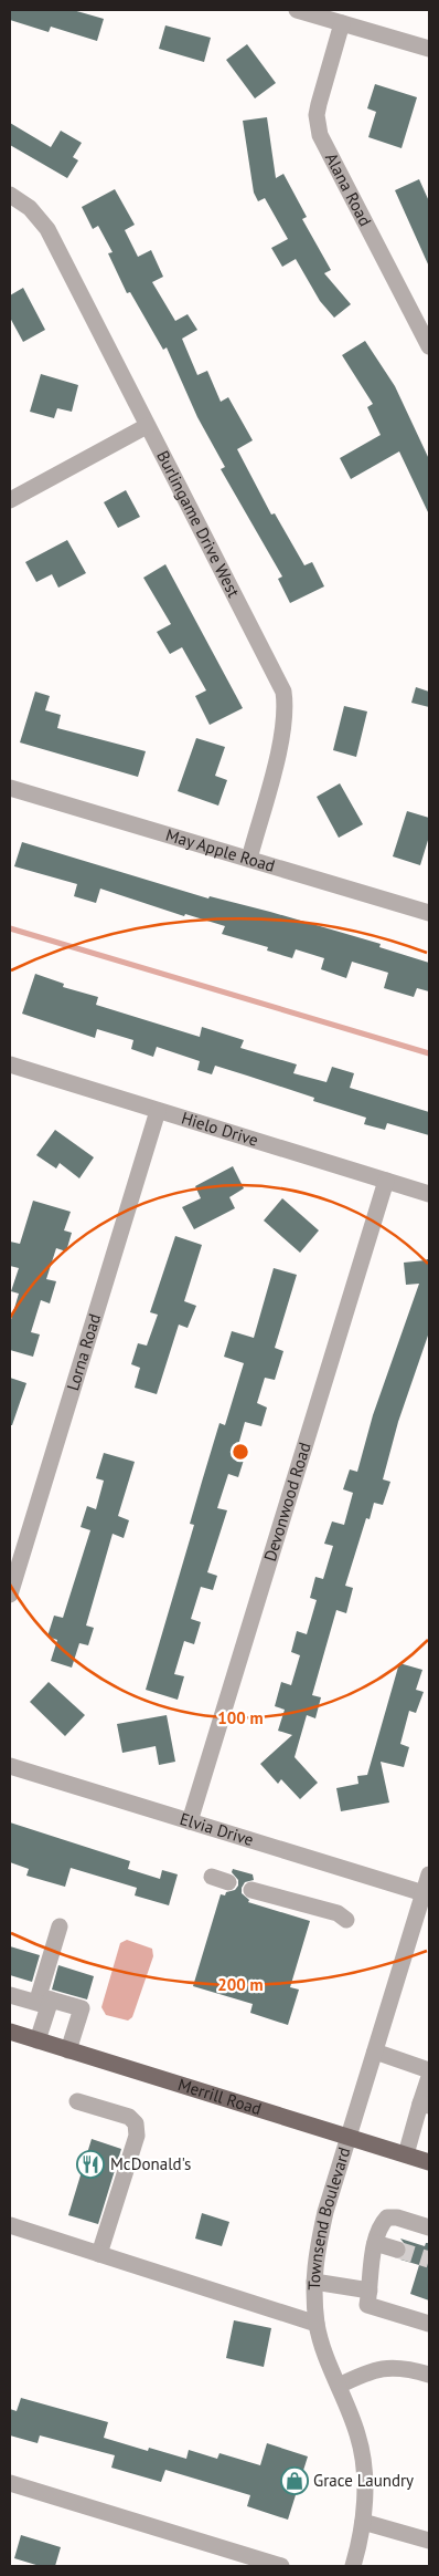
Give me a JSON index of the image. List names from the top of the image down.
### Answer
{
  "streets": {
    "main road": ["Merrill Road"],
    "street": [
      "Alana Road",
      "Burlingame Drive West",
      "May Apple Road",
      "Hielo Drive",
      "Lorna Road",
      "Devonwood Road",
      "Elvia Drive",
      "Townsend Boulevard"
    ]
  },
  "crossings": [
    ["Burlingame Drive West", "May Apple Road"],
    ["Hielo Drive", "Lorna Road"],
    ["Hielo Drive", "Devonwood Road"],
    ["Devonwood Road", "Elvia Drive"],
    ["Elvia Drive", "Townsend Boulevard"],
    ["Merrill Road", "Townsend Boulevard"]
  ],
  "places": {
    "restaurant": ["McDonald's"],
    "shop": ["Grace Laundry"]
  },
  "rings": ["100 m", "200 m"]
}
